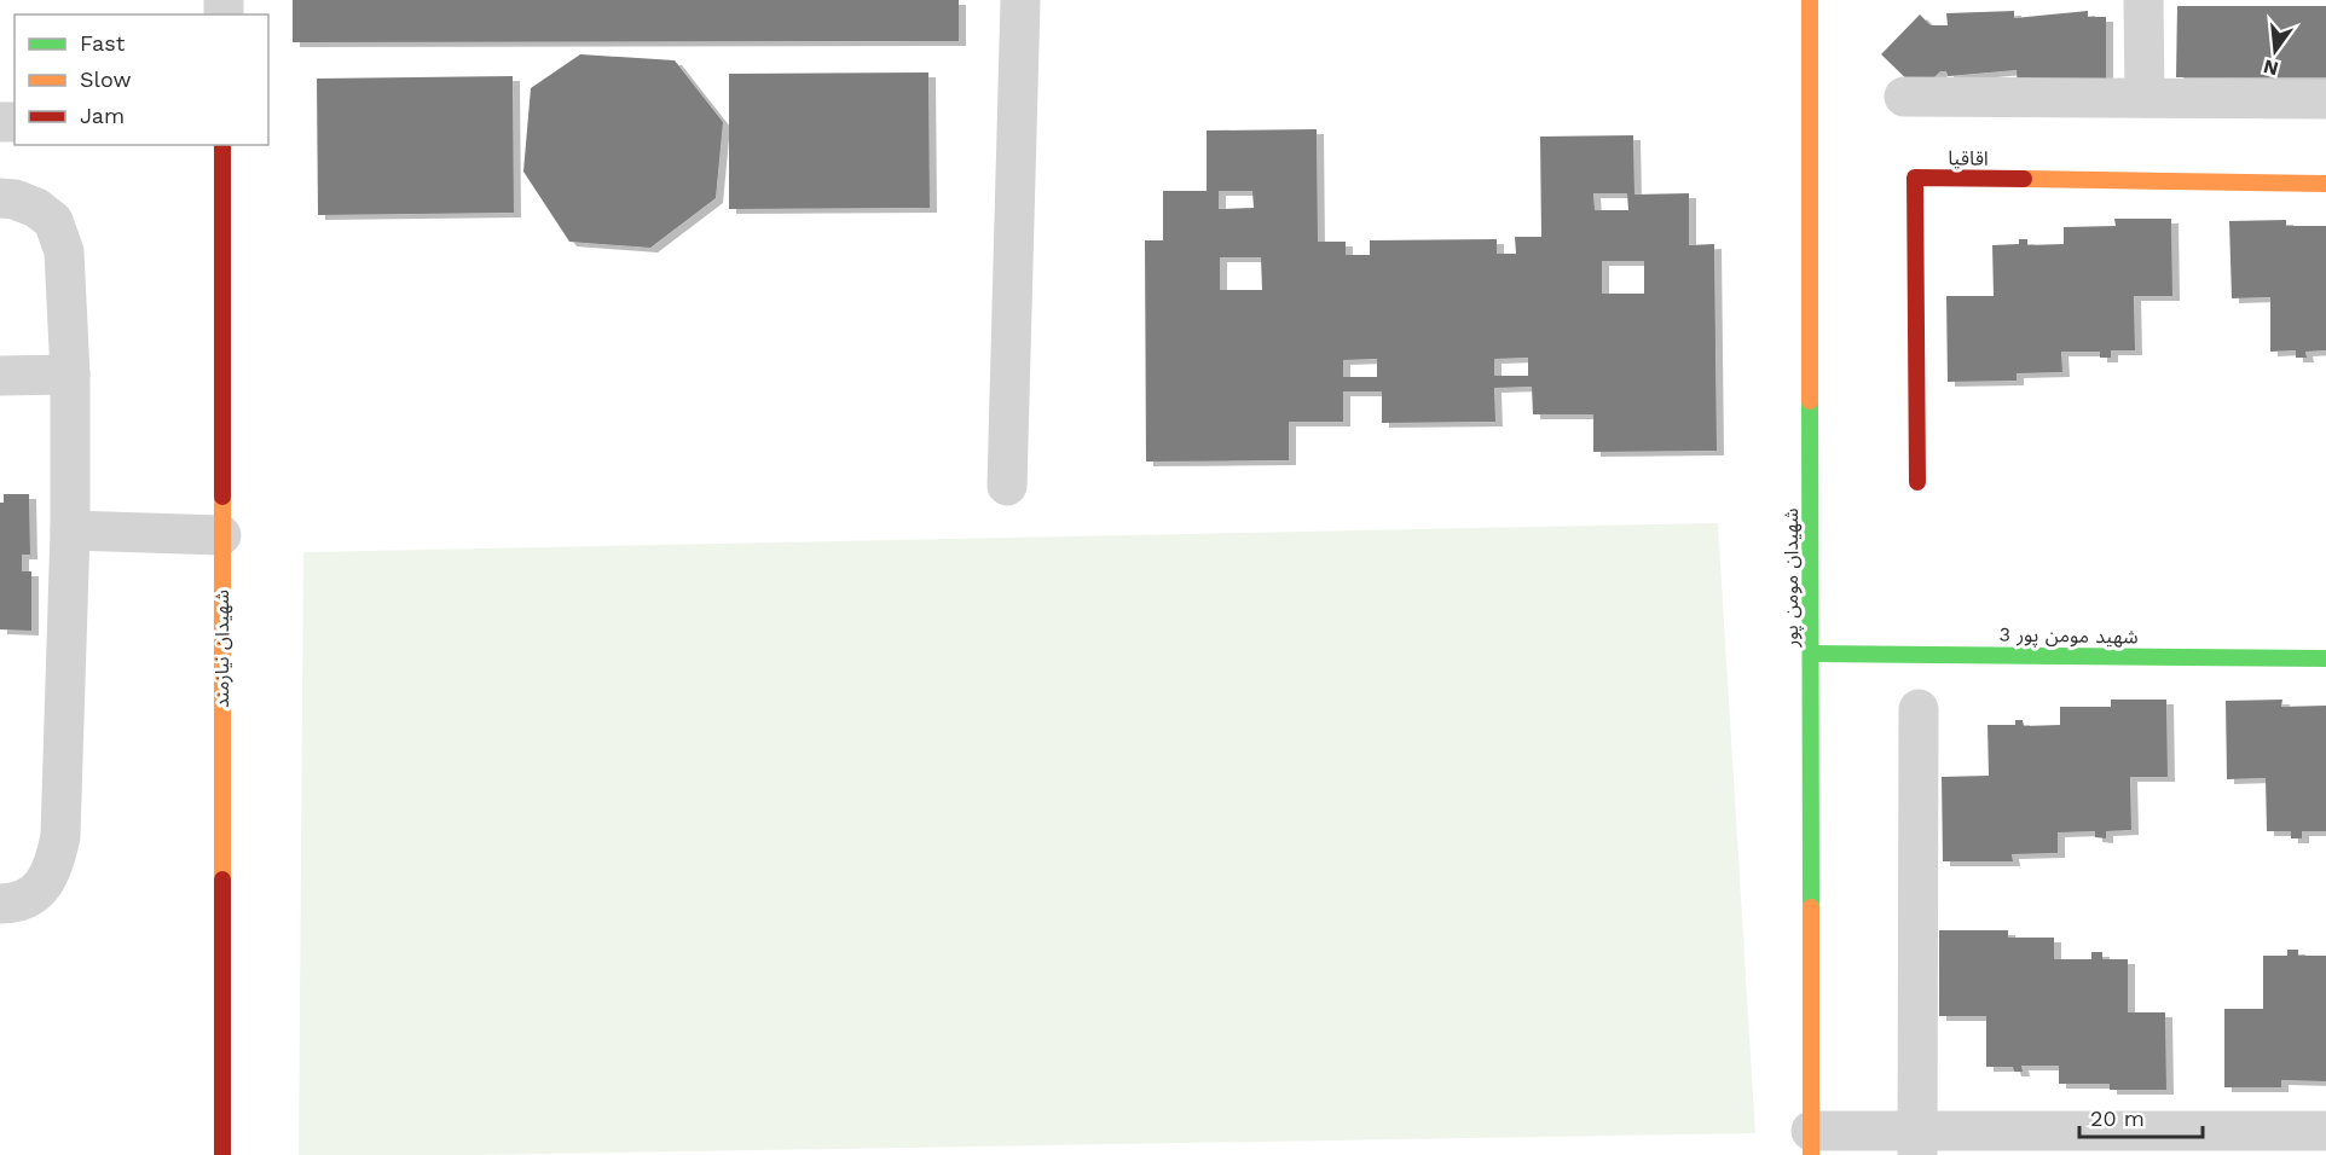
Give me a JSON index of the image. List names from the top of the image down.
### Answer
{
  "streets": {
    "street": [
      "اقاقیا",
      "شهیدان مومن پور",
      "شهید مومن پور 3",
      "شهیدان نیازمند"
    ]
  },
  "crossings": [
    ["شهیدان مومن پور", "شهید مومن پور 3"]
  ],
  "legend": ["Fast", "Slow", "Jam"],
  "scale_bar": "20 m",
  "north": "bottom"
}
